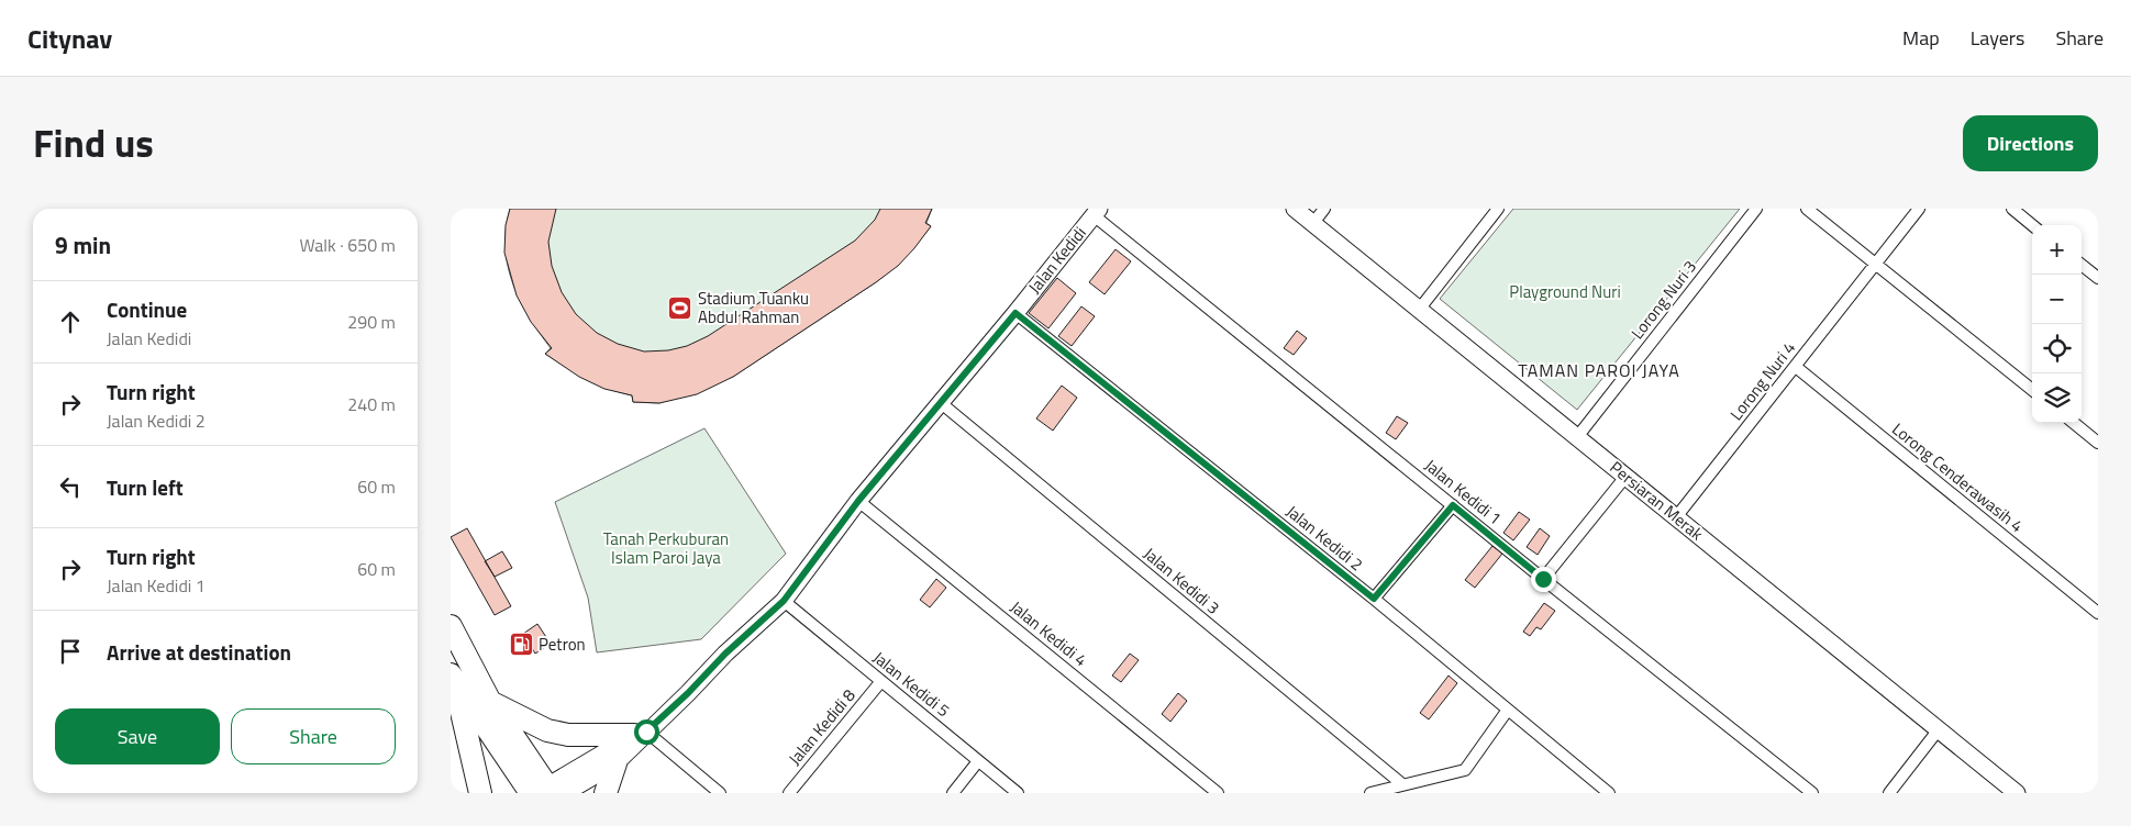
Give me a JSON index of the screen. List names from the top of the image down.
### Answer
{
  "streets": {
    "street": [
      "Jalan Kedidi",
      "Lorong Nuri 3",
      "Lorong Nuri 4",
      "Lorong Cenderawasih 4",
      "Jalan Kedidi 1",
      "Persiaran Merak",
      "Jalan Kedidi 2",
      "Jalan Kedidi 3",
      "Jalan Kedidi 4",
      "Jalan Kedidi 5",
      "Jalan Kedidi 8"
    ]
  },
  "crossings": [
    ["Jalan Kedidi", "Jalan Kedidi 1"],
    ["Jalan Kedidi", "Jalan Kedidi 2"],
    ["Jalan Kedidi", "Jalan Kedidi 3"],
    ["Jalan Kedidi", "Jalan Kedidi 4"],
    ["Jalan Kedidi", "Jalan Kedidi 5"],
    ["Lorong Nuri 3", "Persiaran Merak"],
    ["Lorong Nuri 4", "Lorong Cenderawasih 4"],
    ["Lorong Nuri 4", "Persiaran Merak"],
    ["Jalan Kedidi 5", "Jalan Kedidi 8"]
  ],
  "districts": ["TAMAN PAROI JAYA"],
  "parks": ["Playground Nuri", "Tanah Perkuburan Islam Paroi Jaya"],
  "places": {
    "sports": ["Stadium Tuanku Abdul Rahman"],
    "fuel station": ["Petron"]
  },
  "page": {
    "header": "Citynav",
    "nav": ["Map", "Layers", "Share"],
    "title": "Find us",
    "buttons": [
      "Directions",
      ["Save", "Share"]
    ],
    "heading": ["9 min", "Walk · 650 m"],
    "map_buttons": ["+", "−"],
    "list": [
      ["Continue", "Jalan Kedidi", "290 m"],
      ["Turn right", "Jalan Kedidi 2", "240 m"],
      ["Turn left", "60 m"],
      ["Turn right", "Jalan Kedidi 1", "60 m"],
      "Arrive at destination"
    ]
  }
}
